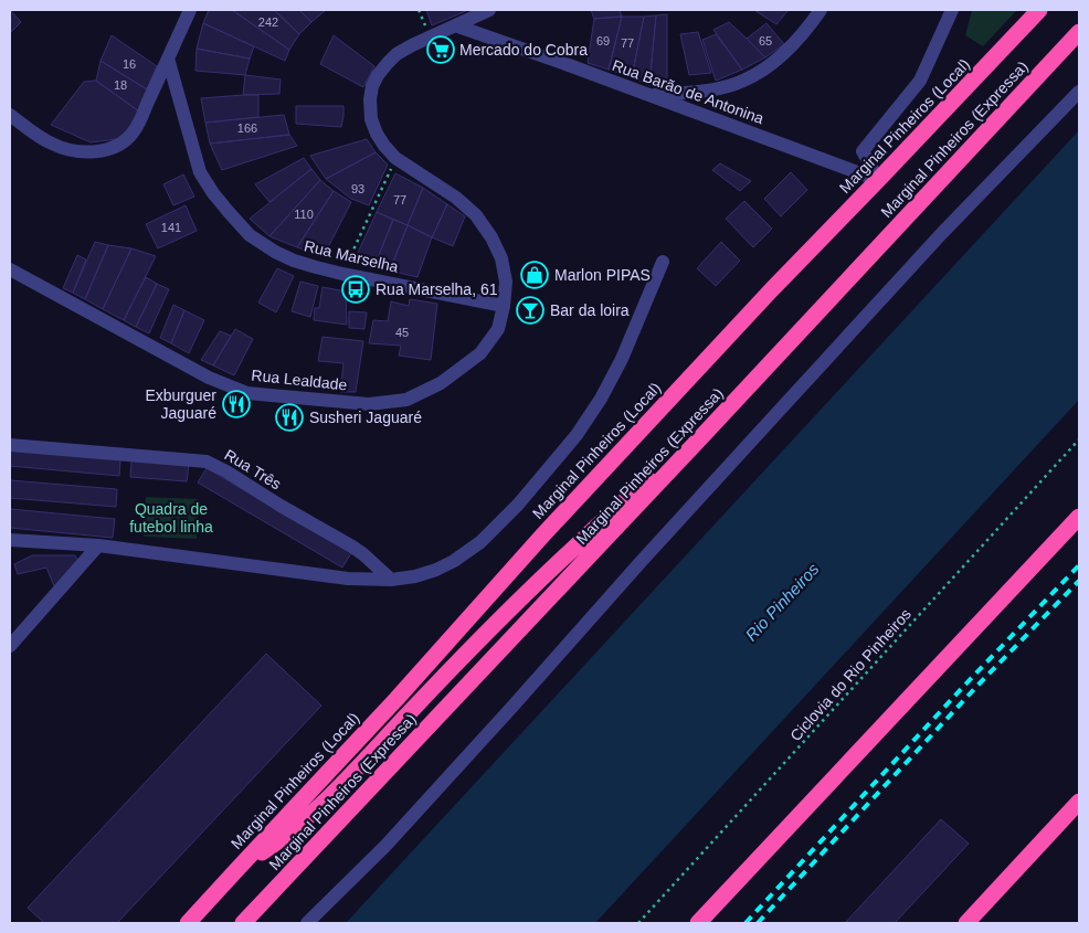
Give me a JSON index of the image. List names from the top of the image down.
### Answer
{
  "streets": {
    "highway": ["Marginal Pinheiros (Local)", "Marginal Pinheiros (Expressa)"],
    "street": [
      "Rua Barão de Antonina",
      "Rua Marselha",
      "Rua Lealdade",
      "Rua Três"
    ],
    "path": ["Ciclovia do Rio Pinheiros"]
  },
  "crossings": [
    ["Rua Barão de Antonina", "Marginal Pinheiros (Local)"],
    ["Rua Barão de Antonina", "Rua Lealdade"],
    ["Rua Marselha", "Rua Lealdade"]
  ],
  "water": ["Rio Pinheiros"],
  "parks": ["Quadra de futebol linha"],
  "places": {
    "supermarket": ["Mercado do Cobra"],
    "shop": ["Marlon PIPAS"],
    "bus stop": ["Rua Marselha, 61"],
    "bar": ["Bar da loira"],
    "restaurant": ["Exburguer Jaguaré", "Susheri Jaguaré"]
  },
  "house_numbers": [
    "242",
    "69",
    "65",
    "77",
    "16",
    "18",
    "166",
    "93",
    "77",
    "110",
    "141",
    "45"
  ]
}
